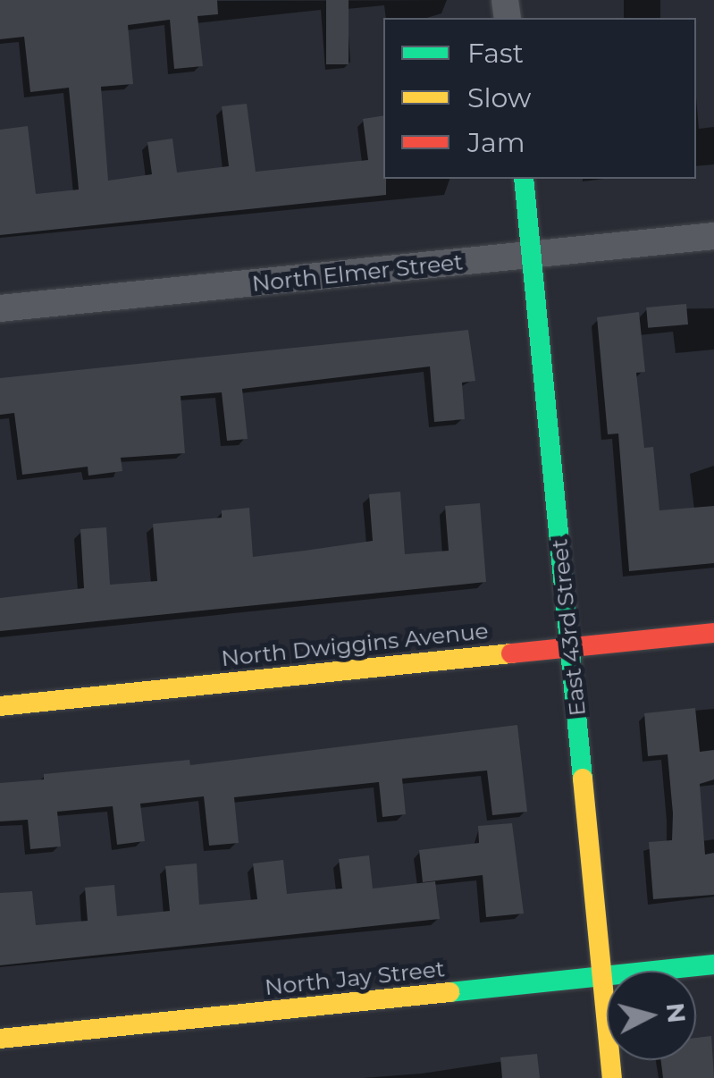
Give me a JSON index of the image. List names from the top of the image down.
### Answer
{
  "streets": {
    "street": [
      "North Elmer Street",
      "East 43rd Street",
      "North Dwiggins Avenue",
      "North Jay Street"
    ]
  },
  "crossings": [
    ["North Elmer Street", "East 43rd Street"],
    ["East 43rd Street", "North Dwiggins Avenue"],
    ["East 43rd Street", "North Jay Street"]
  ],
  "legend": ["Fast", "Slow", "Jam"],
  "north": "right"
}
